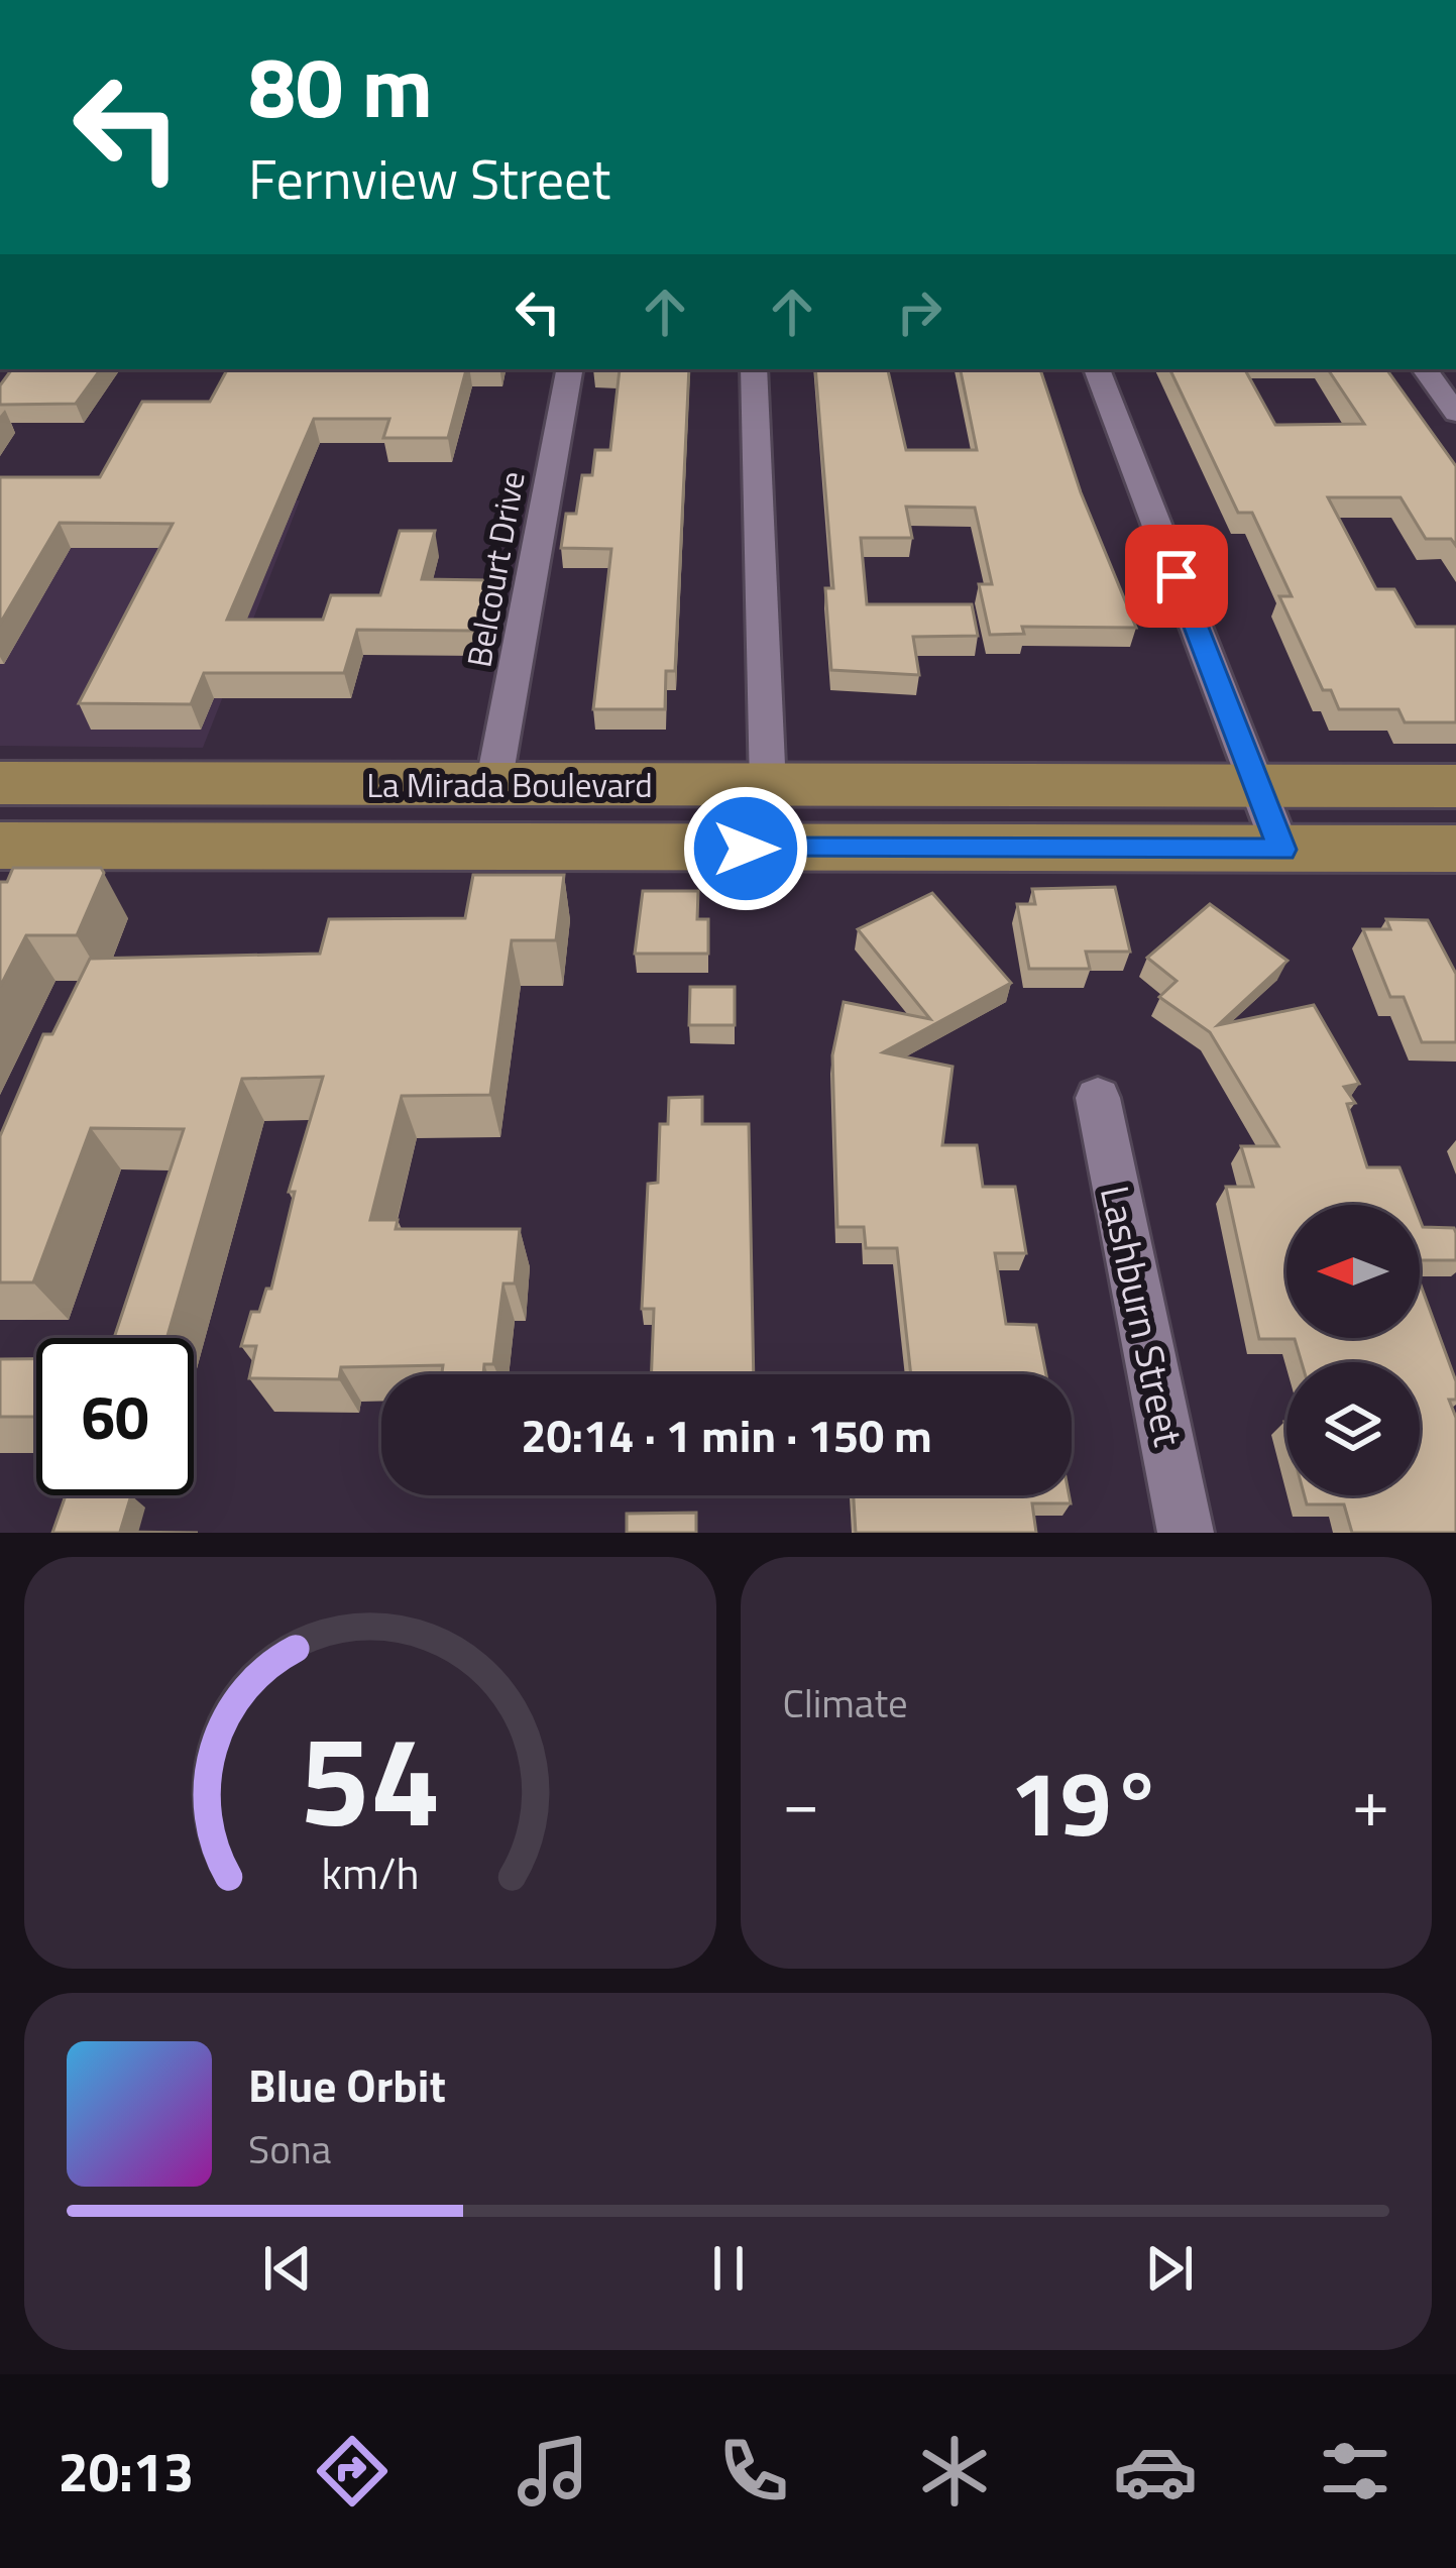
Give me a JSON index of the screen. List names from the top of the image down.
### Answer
{
  "streets": {
    "main road": ["La Mirada Boulevard"],
    "street": ["Belcourt Drive", "Lashburn Street"]
  },
  "crossings": [
    ["Belcourt Drive", "La Mirada Boulevard"]
  ],
  "north": "left",
  "page": {
    "turn": ["80 m", "Fernview Street"],
    "limit": "60",
    "trip": "20:14 · 1 min · 150 m",
    "tile": "Climate",
    "heat": ["−", "19°", "+"],
    "song": ["Blue Orbit", "Sona"],
    "tabs": "20:13",
    "gauge": ["54", "km/h"]
  }
}
